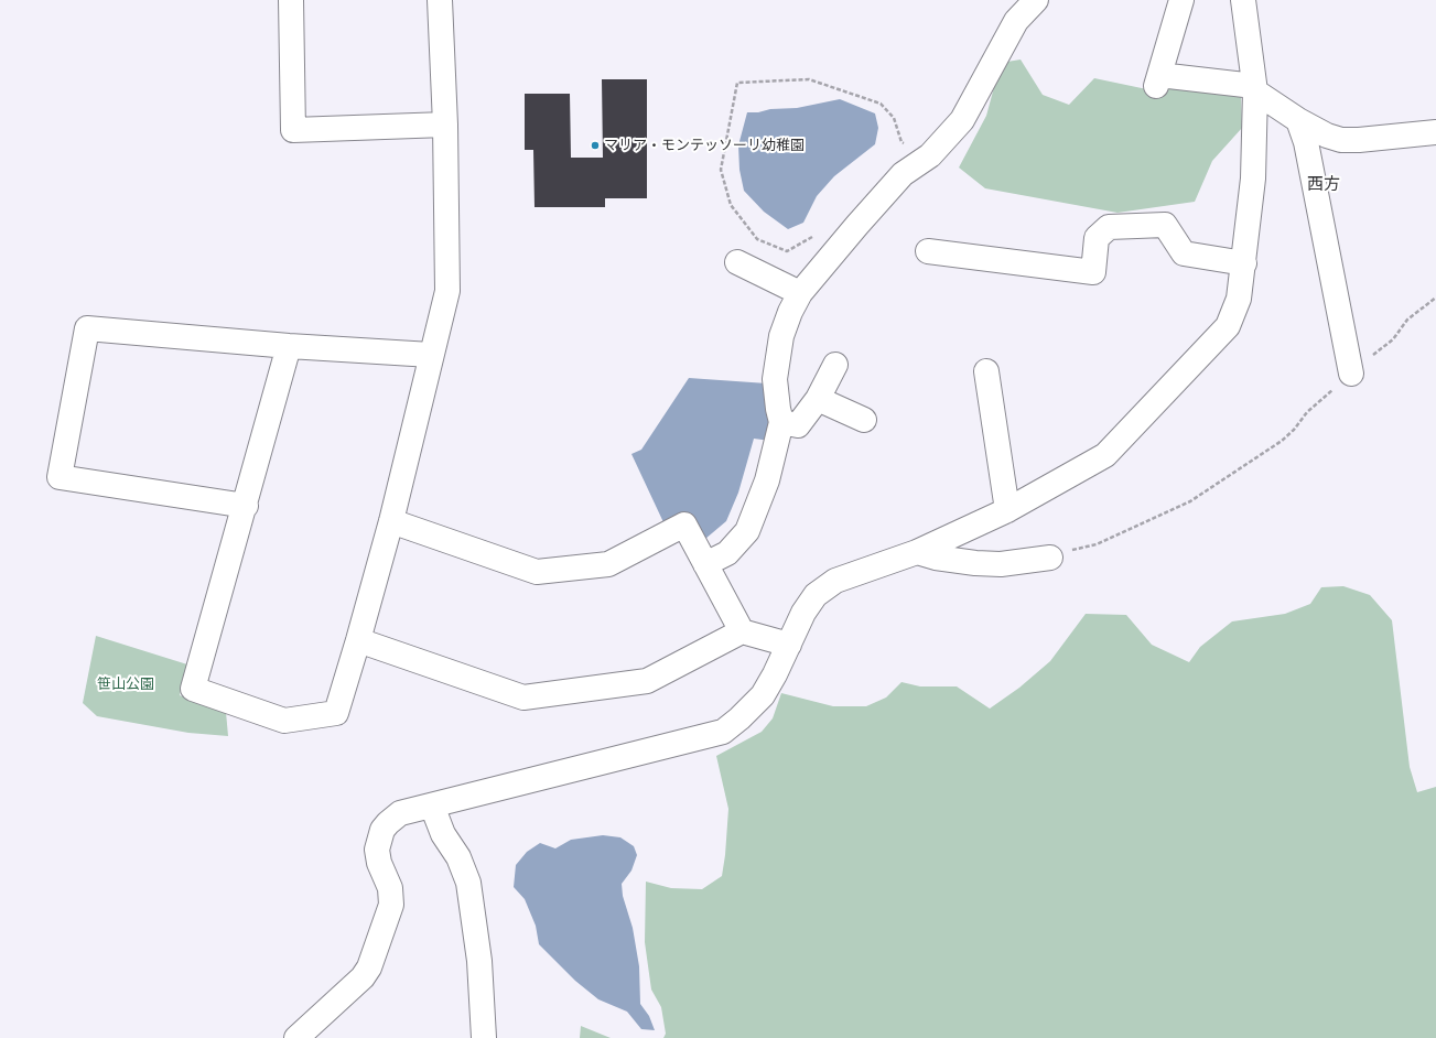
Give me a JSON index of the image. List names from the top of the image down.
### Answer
{
  "districts": ["西方"],
  "parks": ["笹山公園"],
  "places": ["マリア・モンテッソーリ幼稚園"]
}
